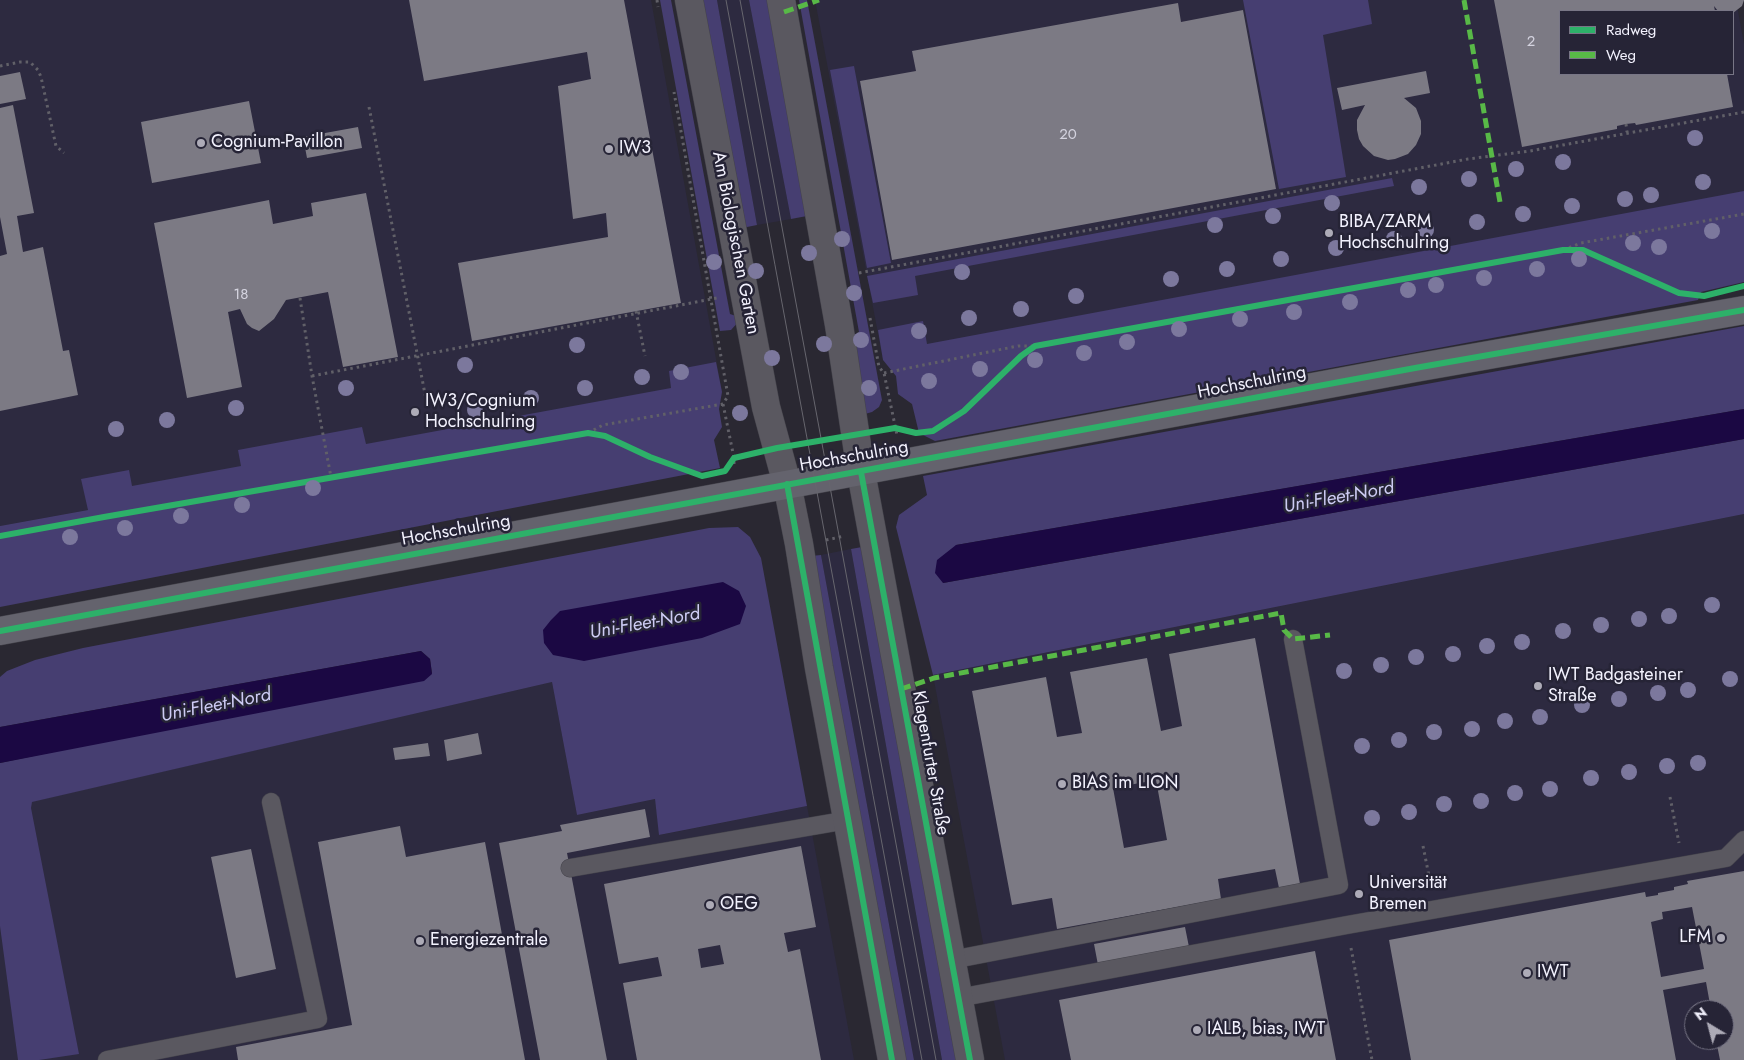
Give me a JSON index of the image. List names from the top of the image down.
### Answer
{
  "streets": {
    "street": ["Am Biologischen Garten", "Hochschulring", "Klagenfurter Straße"]
  },
  "crossings": [
    ["Am Biologischen Garten", "Hochschulring"],
    ["Hochschulring", "Klagenfurter Straße"]
  ],
  "water": ["Uni-Fleet-Nord"],
  "places": [
    "Cognium-Pavillon",
    "IW3",
    "BIBA/ZARM Hochschulring",
    "IW3/Cognium Hochschulring",
    "IWT Badgasteiner Straße",
    "BIAS im LION",
    "Universität Bremen",
    "OEG",
    "LFM",
    "Energiezentrale",
    "IWT",
    "IALB, bias, IWT"
  ],
  "house_numbers": ["2", "20", "18"],
  "legend": ["Radweg", "Weg"],
  "north": "top left"
}
